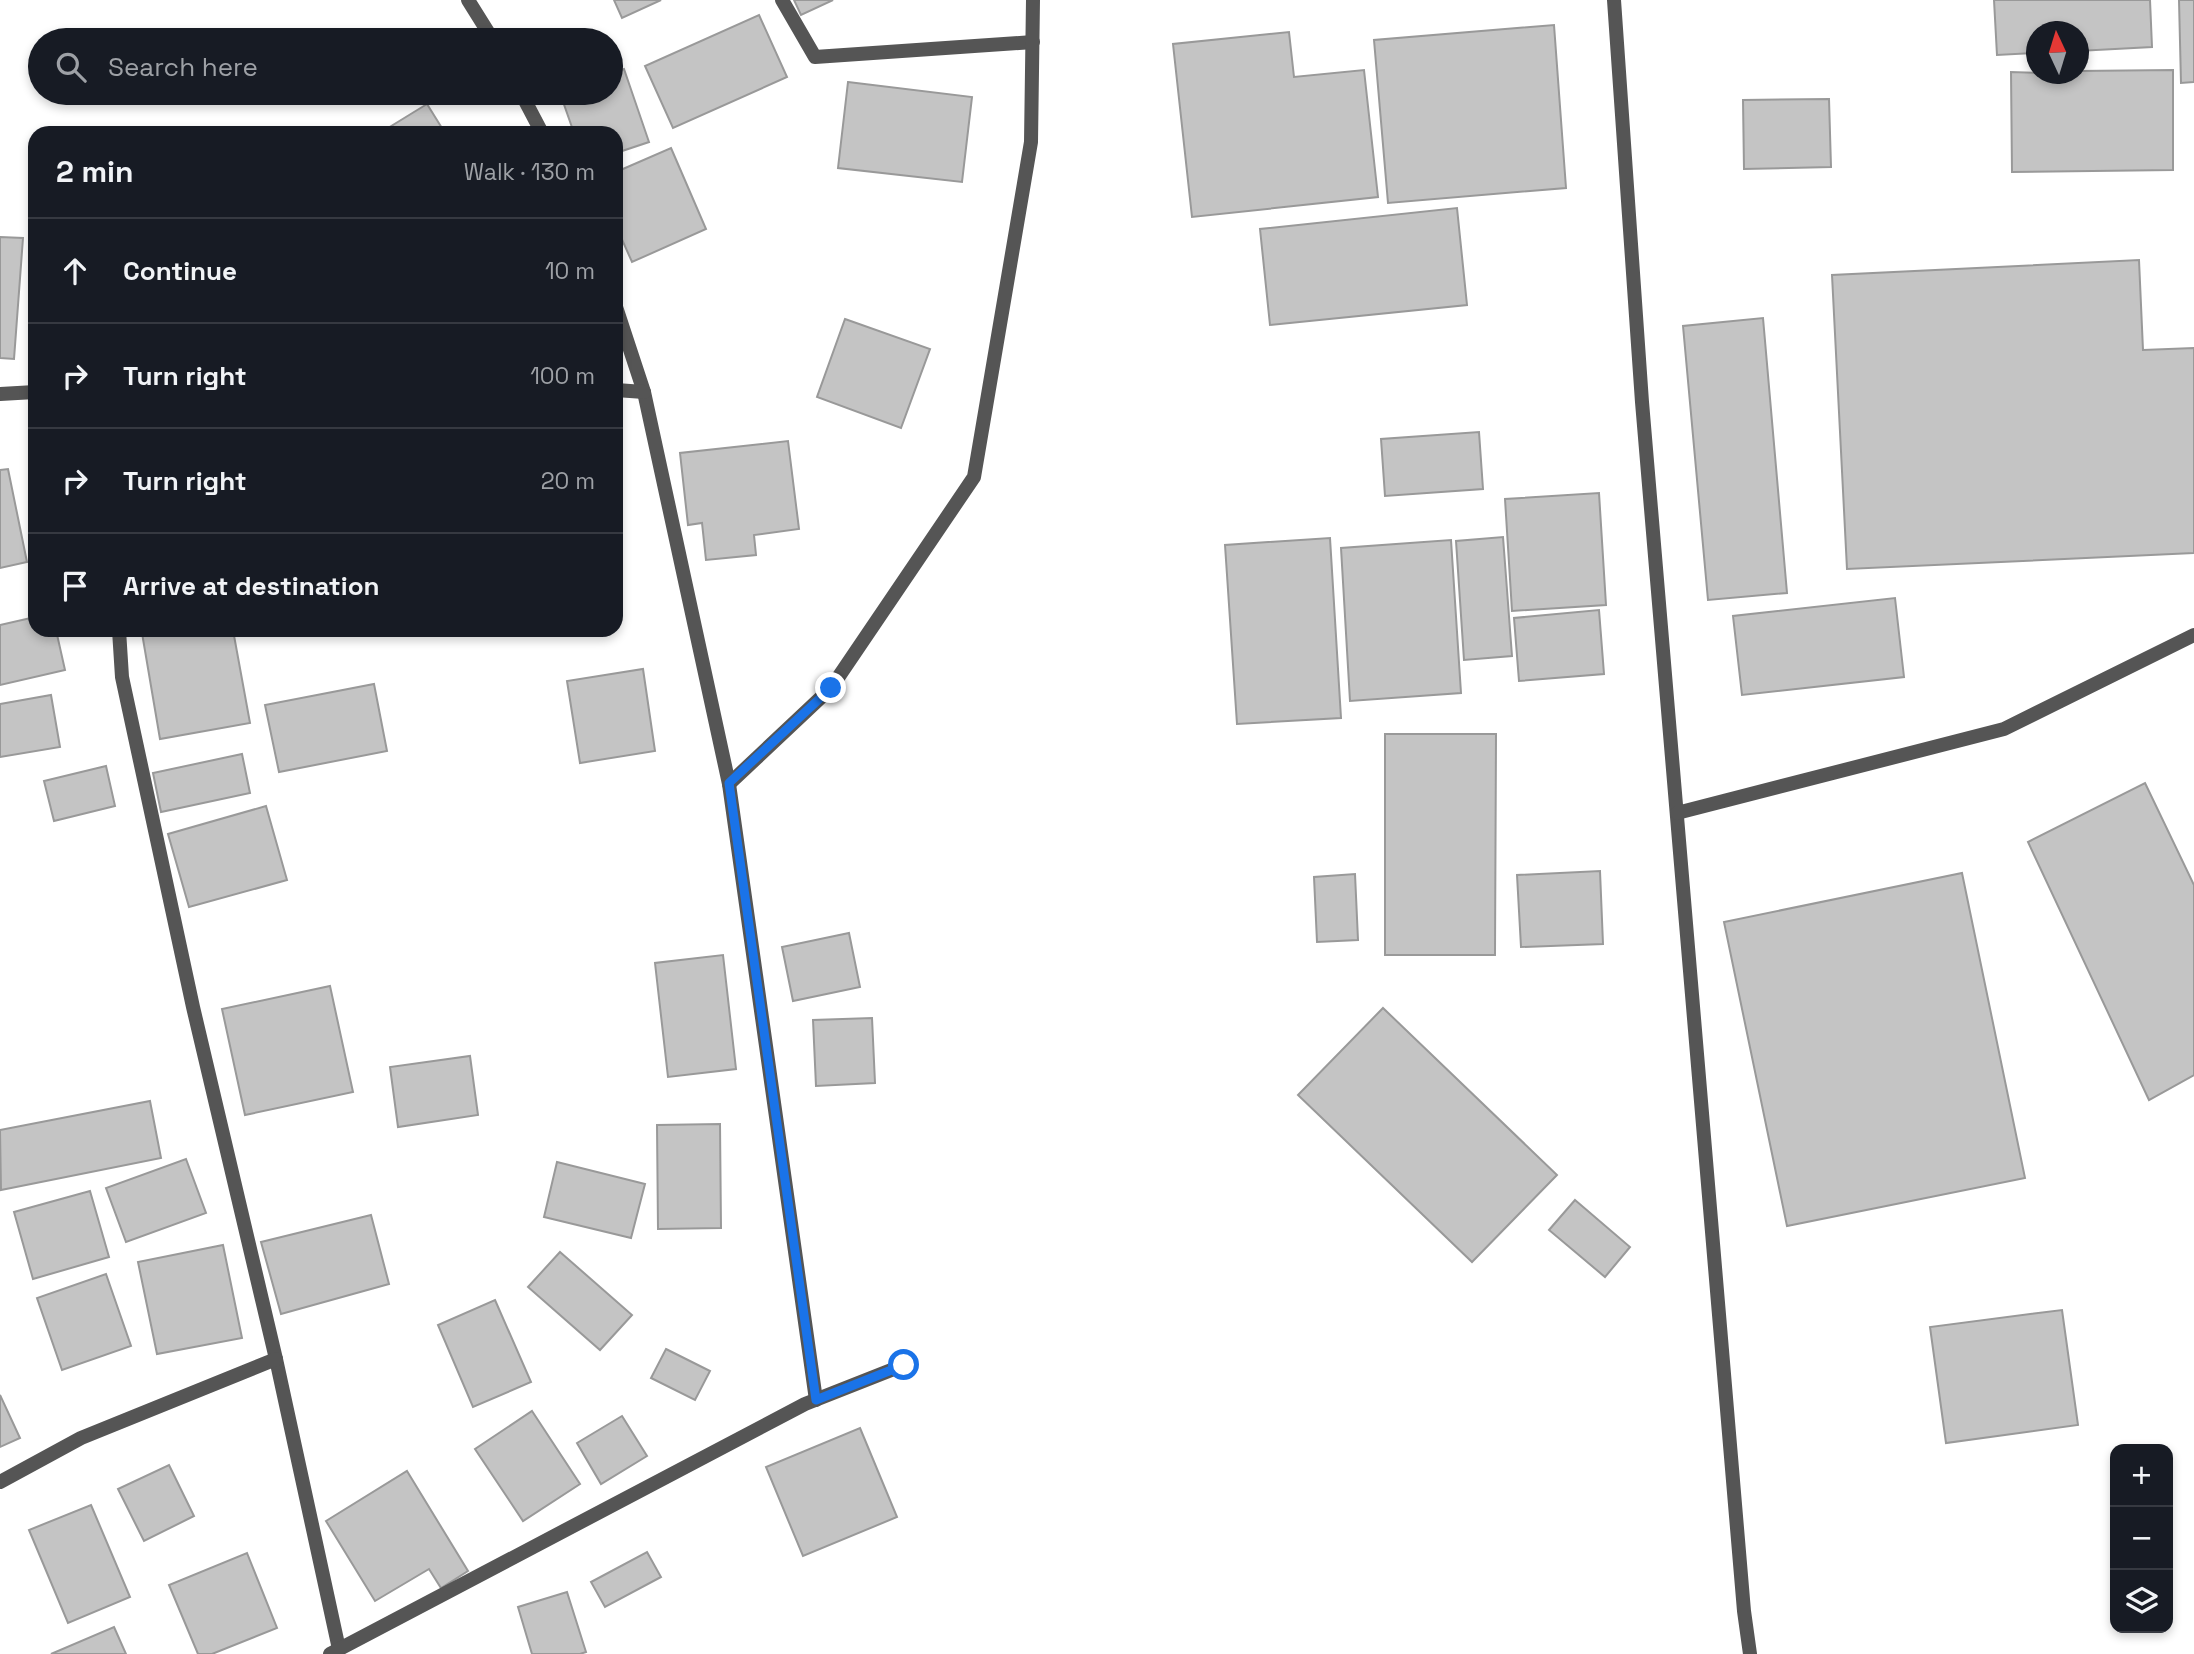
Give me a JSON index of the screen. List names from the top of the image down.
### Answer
{
  "north": "top",
  "page": {
    "search": "Search here",
    "heading": ["2 min", "Walk · 130 m"],
    "list": [
      ["Continue", "10 m"],
      ["Turn right", "100 m"],
      ["Turn right", "20 m"],
      "Arrive at destination"
    ],
    "map_buttons": ["+", "−"]
  }
}
